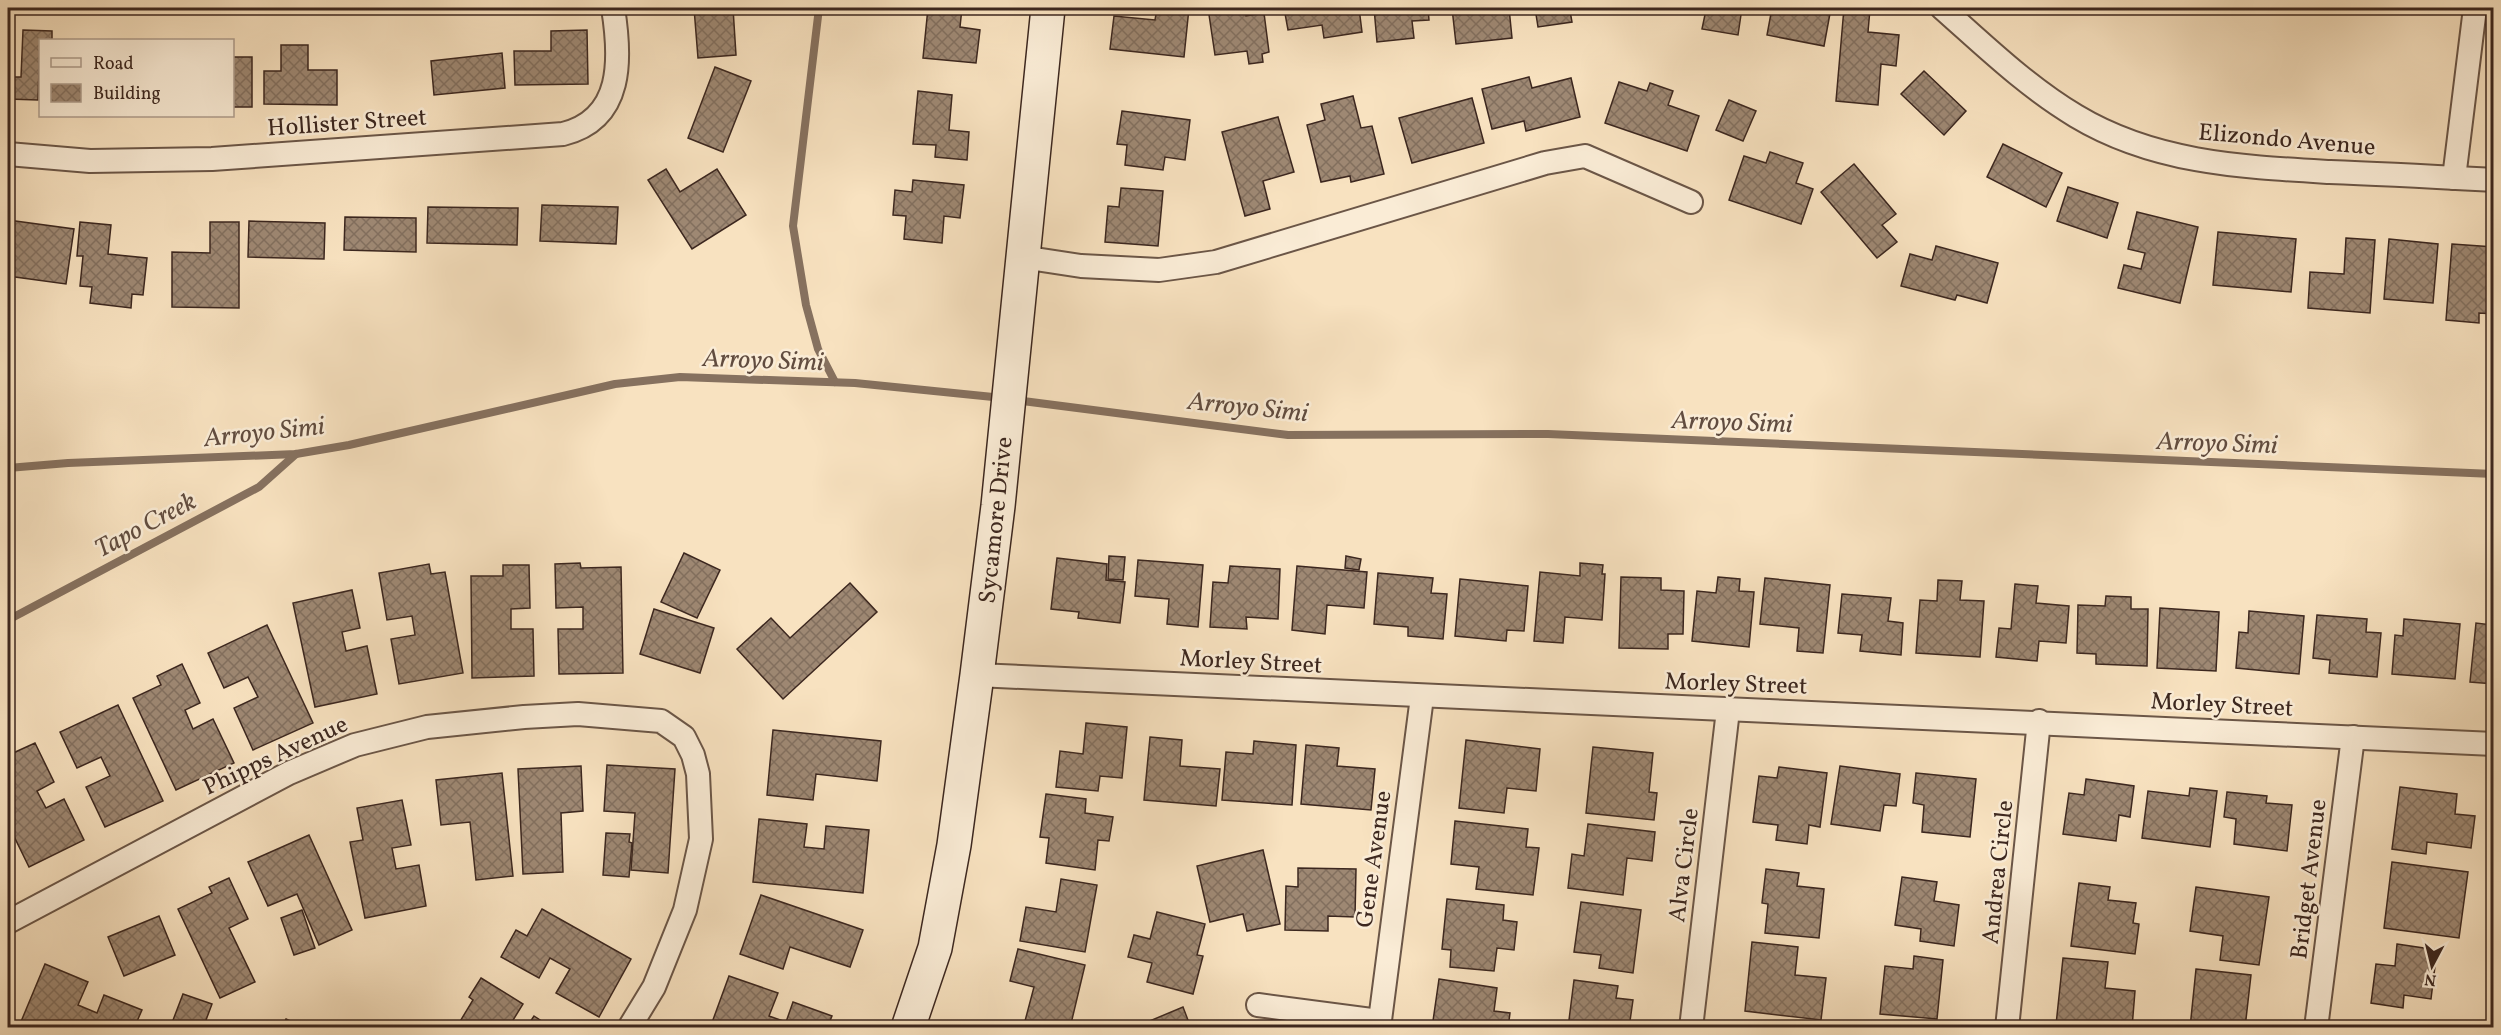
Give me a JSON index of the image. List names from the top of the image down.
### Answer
{
  "streets": {
    "main road": ["Sycamore Drive"],
    "street": [
      "Hollister Street",
      "Elizondo Avenue",
      "Morley Street",
      "Phipps Avenue",
      "Gene Avenue",
      "Alva Circle",
      "Andrea Circle",
      "Bridget Avenue"
    ]
  },
  "crossings": [
    ["Sycamore Drive", "Morley Street"],
    ["Morley Street", "Gene Avenue"],
    ["Morley Street", "Alva Circle"],
    ["Morley Street", "Andrea Circle"],
    ["Morley Street", "Bridget Avenue"]
  ],
  "water": ["Arroyo Simi", "Tapo Creek"],
  "legend": ["Road", "Building"],
  "north": "bottom"
}
